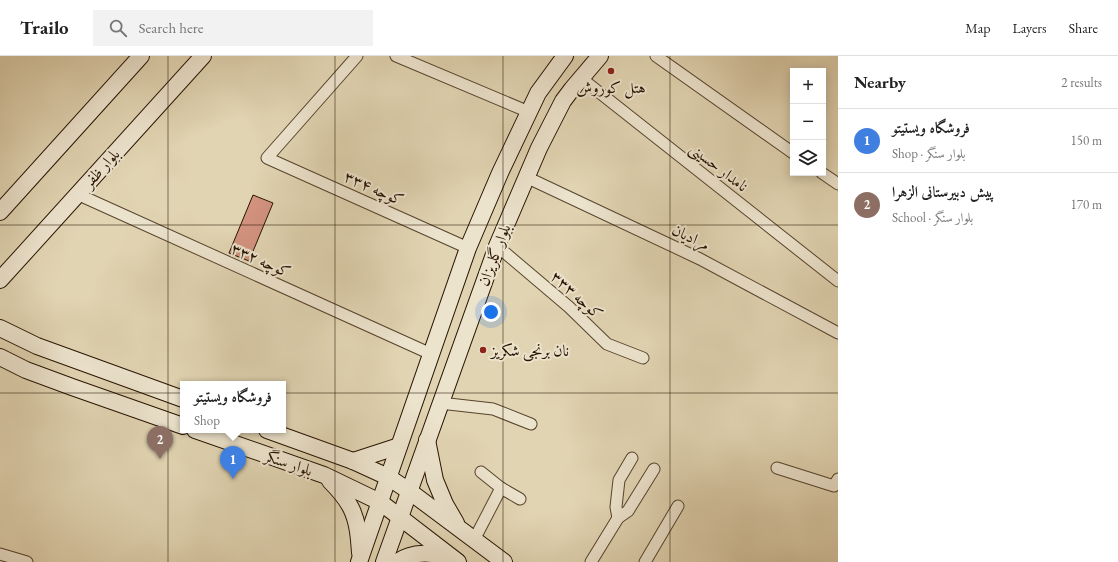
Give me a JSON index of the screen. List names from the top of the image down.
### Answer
{
  "streets": {
    "main road": ["بلوار ظفر", "بلوار گلریزان", "بلوار سنگر"],
    "street": [
      "نامدار حسینی",
      "کوچه ۳۳۴",
      "مرادیان",
      "کوچه ۳۳۲",
      "کوچه ۳۳۳"
    ]
  },
  "crossings": [
    ["نامدار حسینی", "بلوار گلریزان"],
    ["بلوار ظفر", "کوچه ۳۳۲"],
    ["کوچه ۳۳۴", "بلوار گلریزان"],
    ["مرادیان", "بلوار گلریزان"],
    ["بلوار گلریزان", "کوچه ۳۳۲"],
    ["بلوار گلریزان", "کوچه ۳۳۳"],
    ["بلوار گلریزان", "بلوار سنگر"]
  ],
  "places": ["هتل کوروش", "نان برنجی شکریز"],
  "page": {
    "header": "Trailo",
    "search": "Search here",
    "nav": ["Map", "Layers", "Share"],
    "heading": ["Nearby", "2 results"],
    "map_buttons": ["+", "−"],
    "list": [
      {
        "mark": "1",
        "name": "فروشگاه ویستیتو",
        "note": "Shop · بلوار سنگر",
        "value": "150 m"
      },
      {
        "mark": "2",
        "name": "پیش دبیرستانی الزهرا",
        "note": "School · بلوار سنگر",
        "value": "170 m"
      }
    ],
    "popup": ["فروشگاه ویستیتو", "Shop"],
    "pins": ["2", "1"]
  }
}
